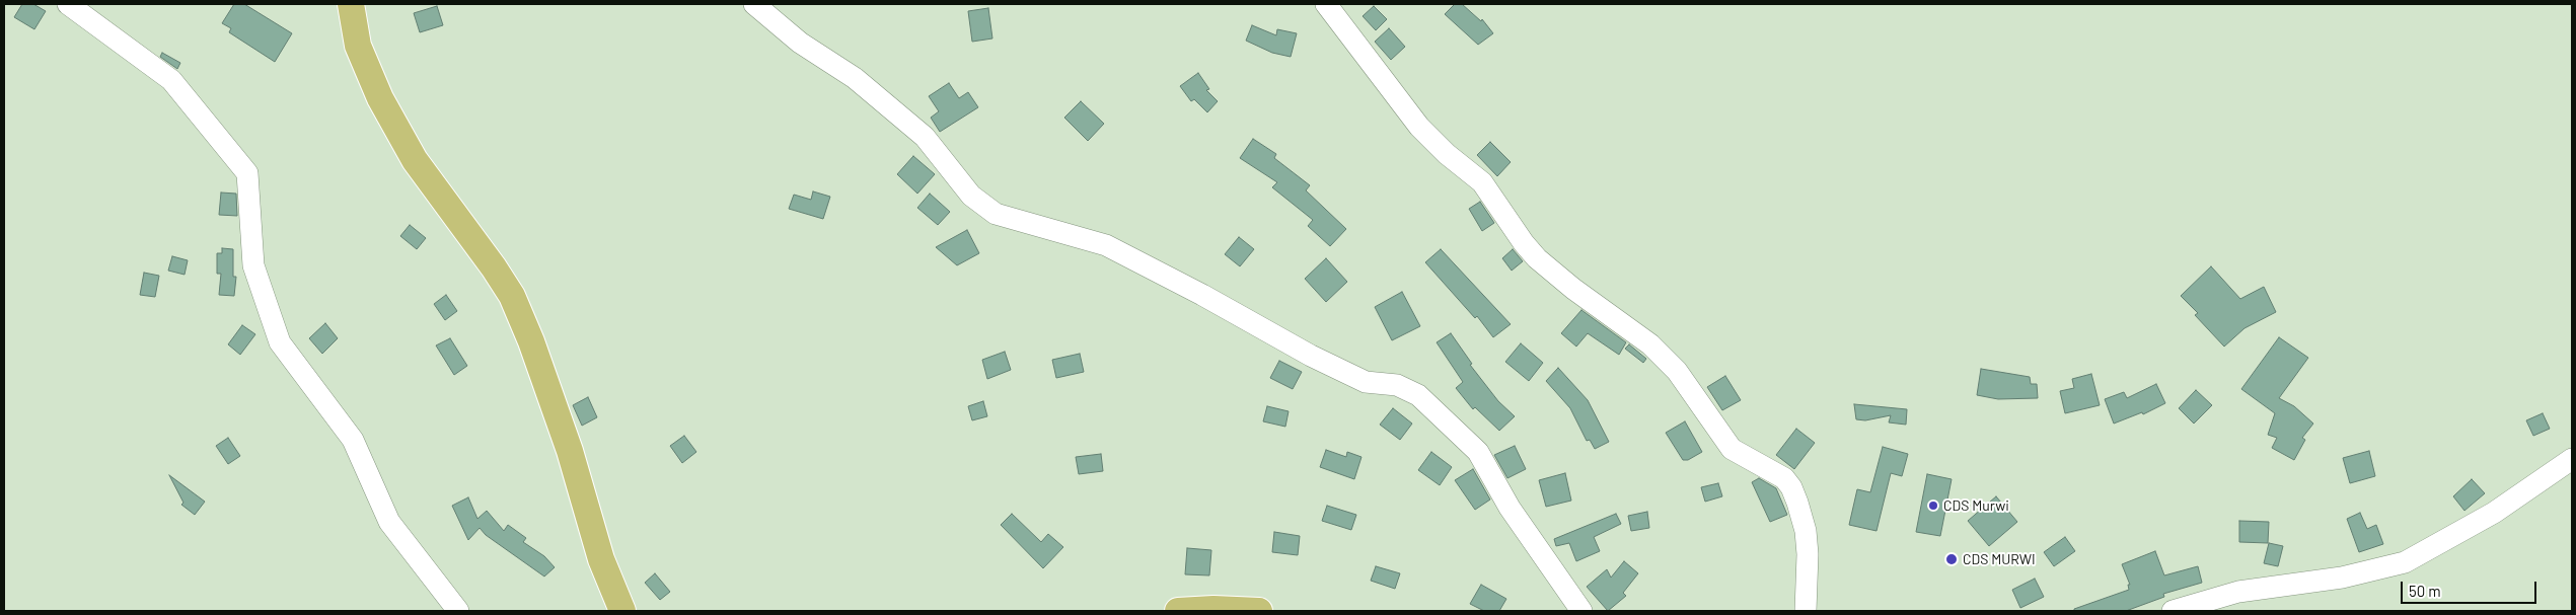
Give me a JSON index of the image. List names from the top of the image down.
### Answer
{
  "places": ["CDS Murwi", "CDS MURWI"],
  "scale_bar": "50 m"
}
